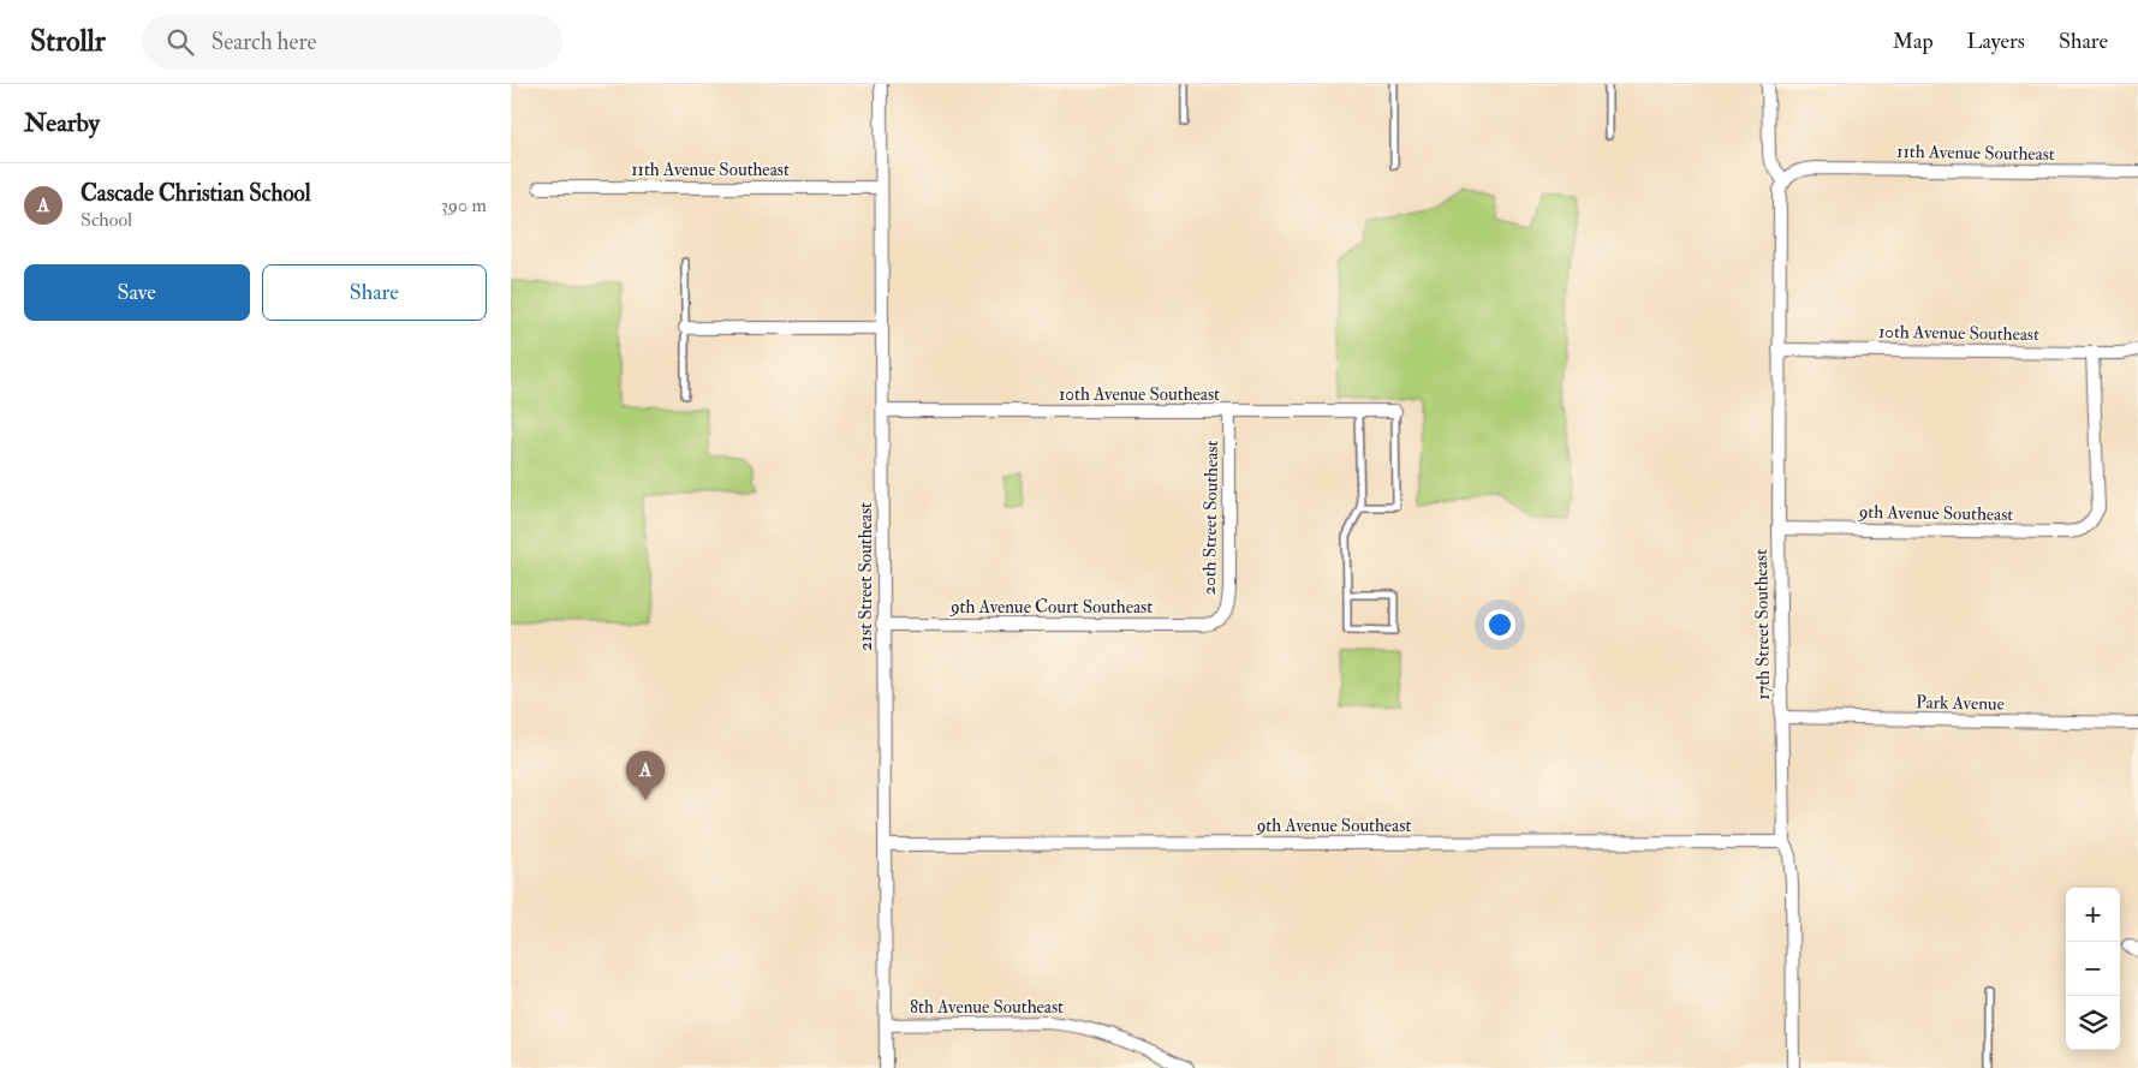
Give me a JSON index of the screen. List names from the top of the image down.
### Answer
{
  "streets": {
    "street": [
      "11th Avenue Southeast",
      "10th Avenue Southeast",
      "9th Avenue Southeast",
      "20th Street Southeast",
      "21st Street Southeast",
      "9th Avenue Court Southeast",
      "17th Street Southeast",
      "Park Avenue",
      "8th Avenue Southeast"
    ]
  },
  "crossings": [
    ["11th Avenue Southeast", "21st Street Southeast"],
    ["11th Avenue Southeast", "17th Street Southeast"],
    ["10th Avenue Southeast", "9th Avenue Southeast"],
    ["10th Avenue Southeast", "20th Street Southeast"],
    ["10th Avenue Southeast", "21st Street Southeast"],
    ["10th Avenue Southeast", "17th Street Southeast"],
    ["9th Avenue Southeast", "21st Street Southeast"],
    ["9th Avenue Southeast", "17th Street Southeast"],
    ["20th Street Southeast", "9th Avenue Court Southeast"],
    ["21st Street Southeast", "9th Avenue Court Southeast"],
    ["21st Street Southeast", "8th Avenue Southeast"],
    ["17th Street Southeast", "Park Avenue"]
  ],
  "page": {
    "header": "Strollr",
    "search": "Search here",
    "nav": ["Map", "Layers", "Share"],
    "heading": "Nearby",
    "list": [
      {
        "mark": "A",
        "name": "Cascade Christian School",
        "note": "School",
        "value": "390 m"
      }
    ],
    "buttons": ["Save", "Share"],
    "pins": "A",
    "map_buttons": ["+", "−"]
  }
}
